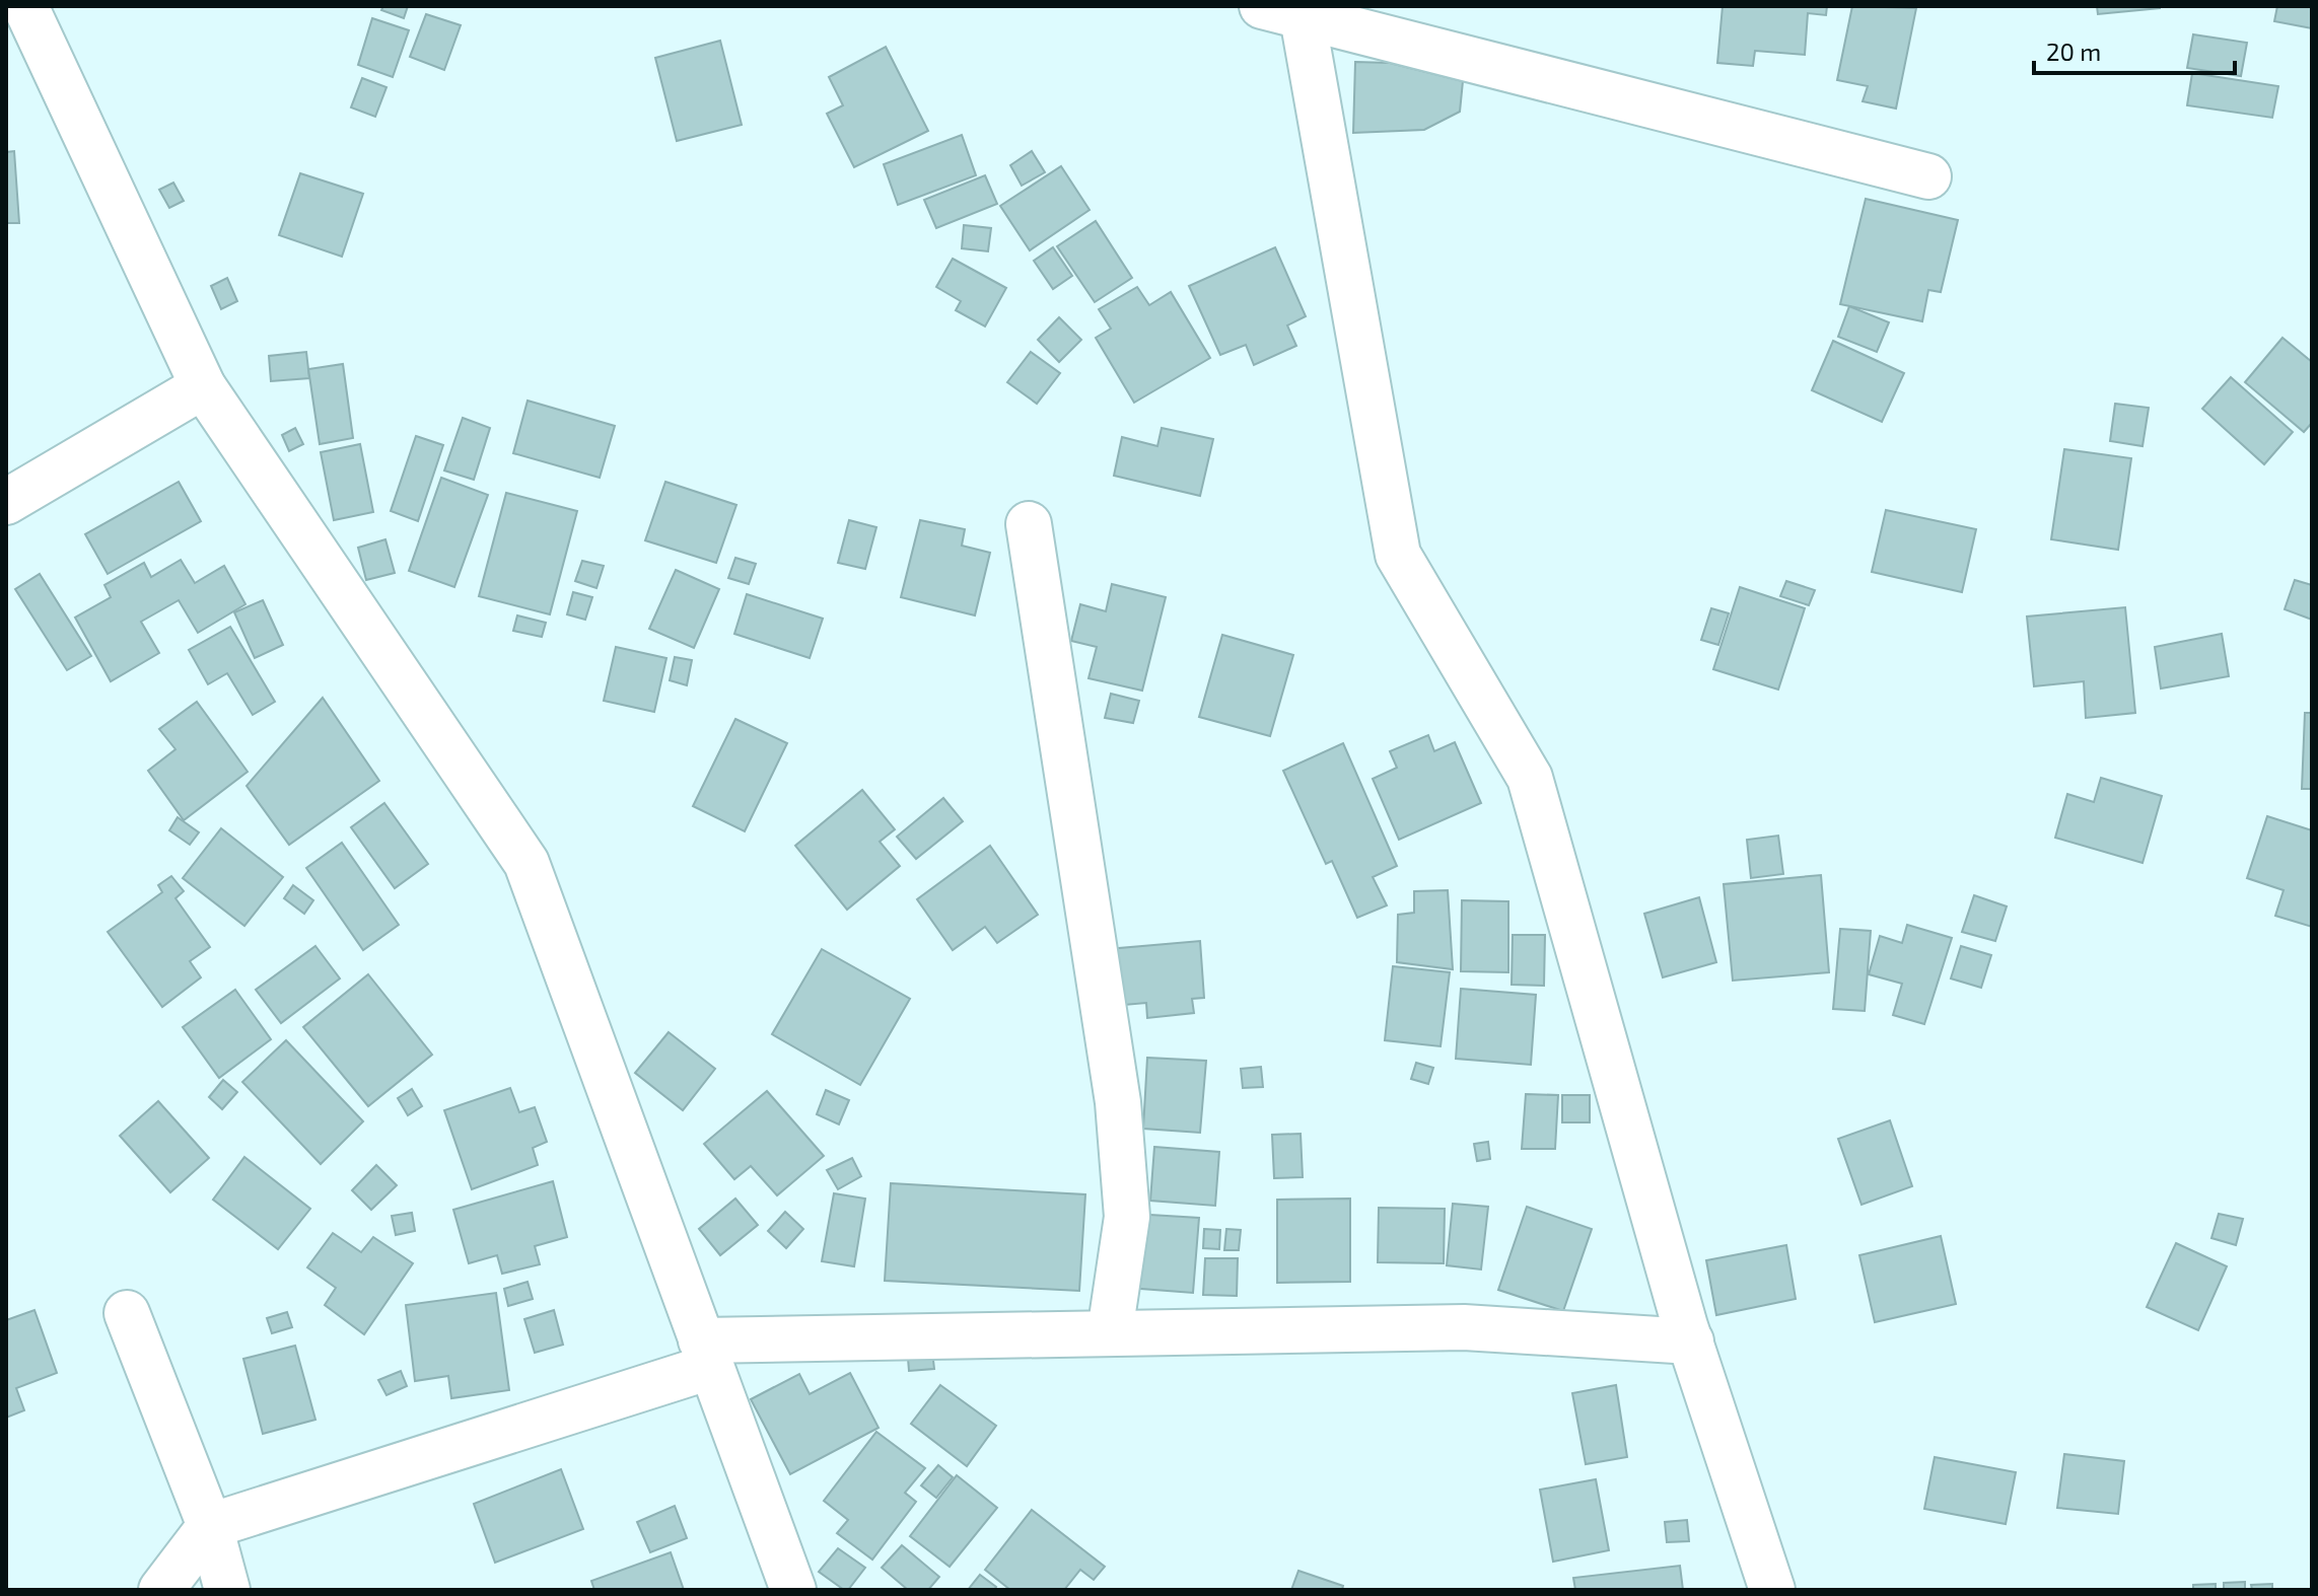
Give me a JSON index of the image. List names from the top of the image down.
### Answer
{
  "scale_bar": "20 m"
}
